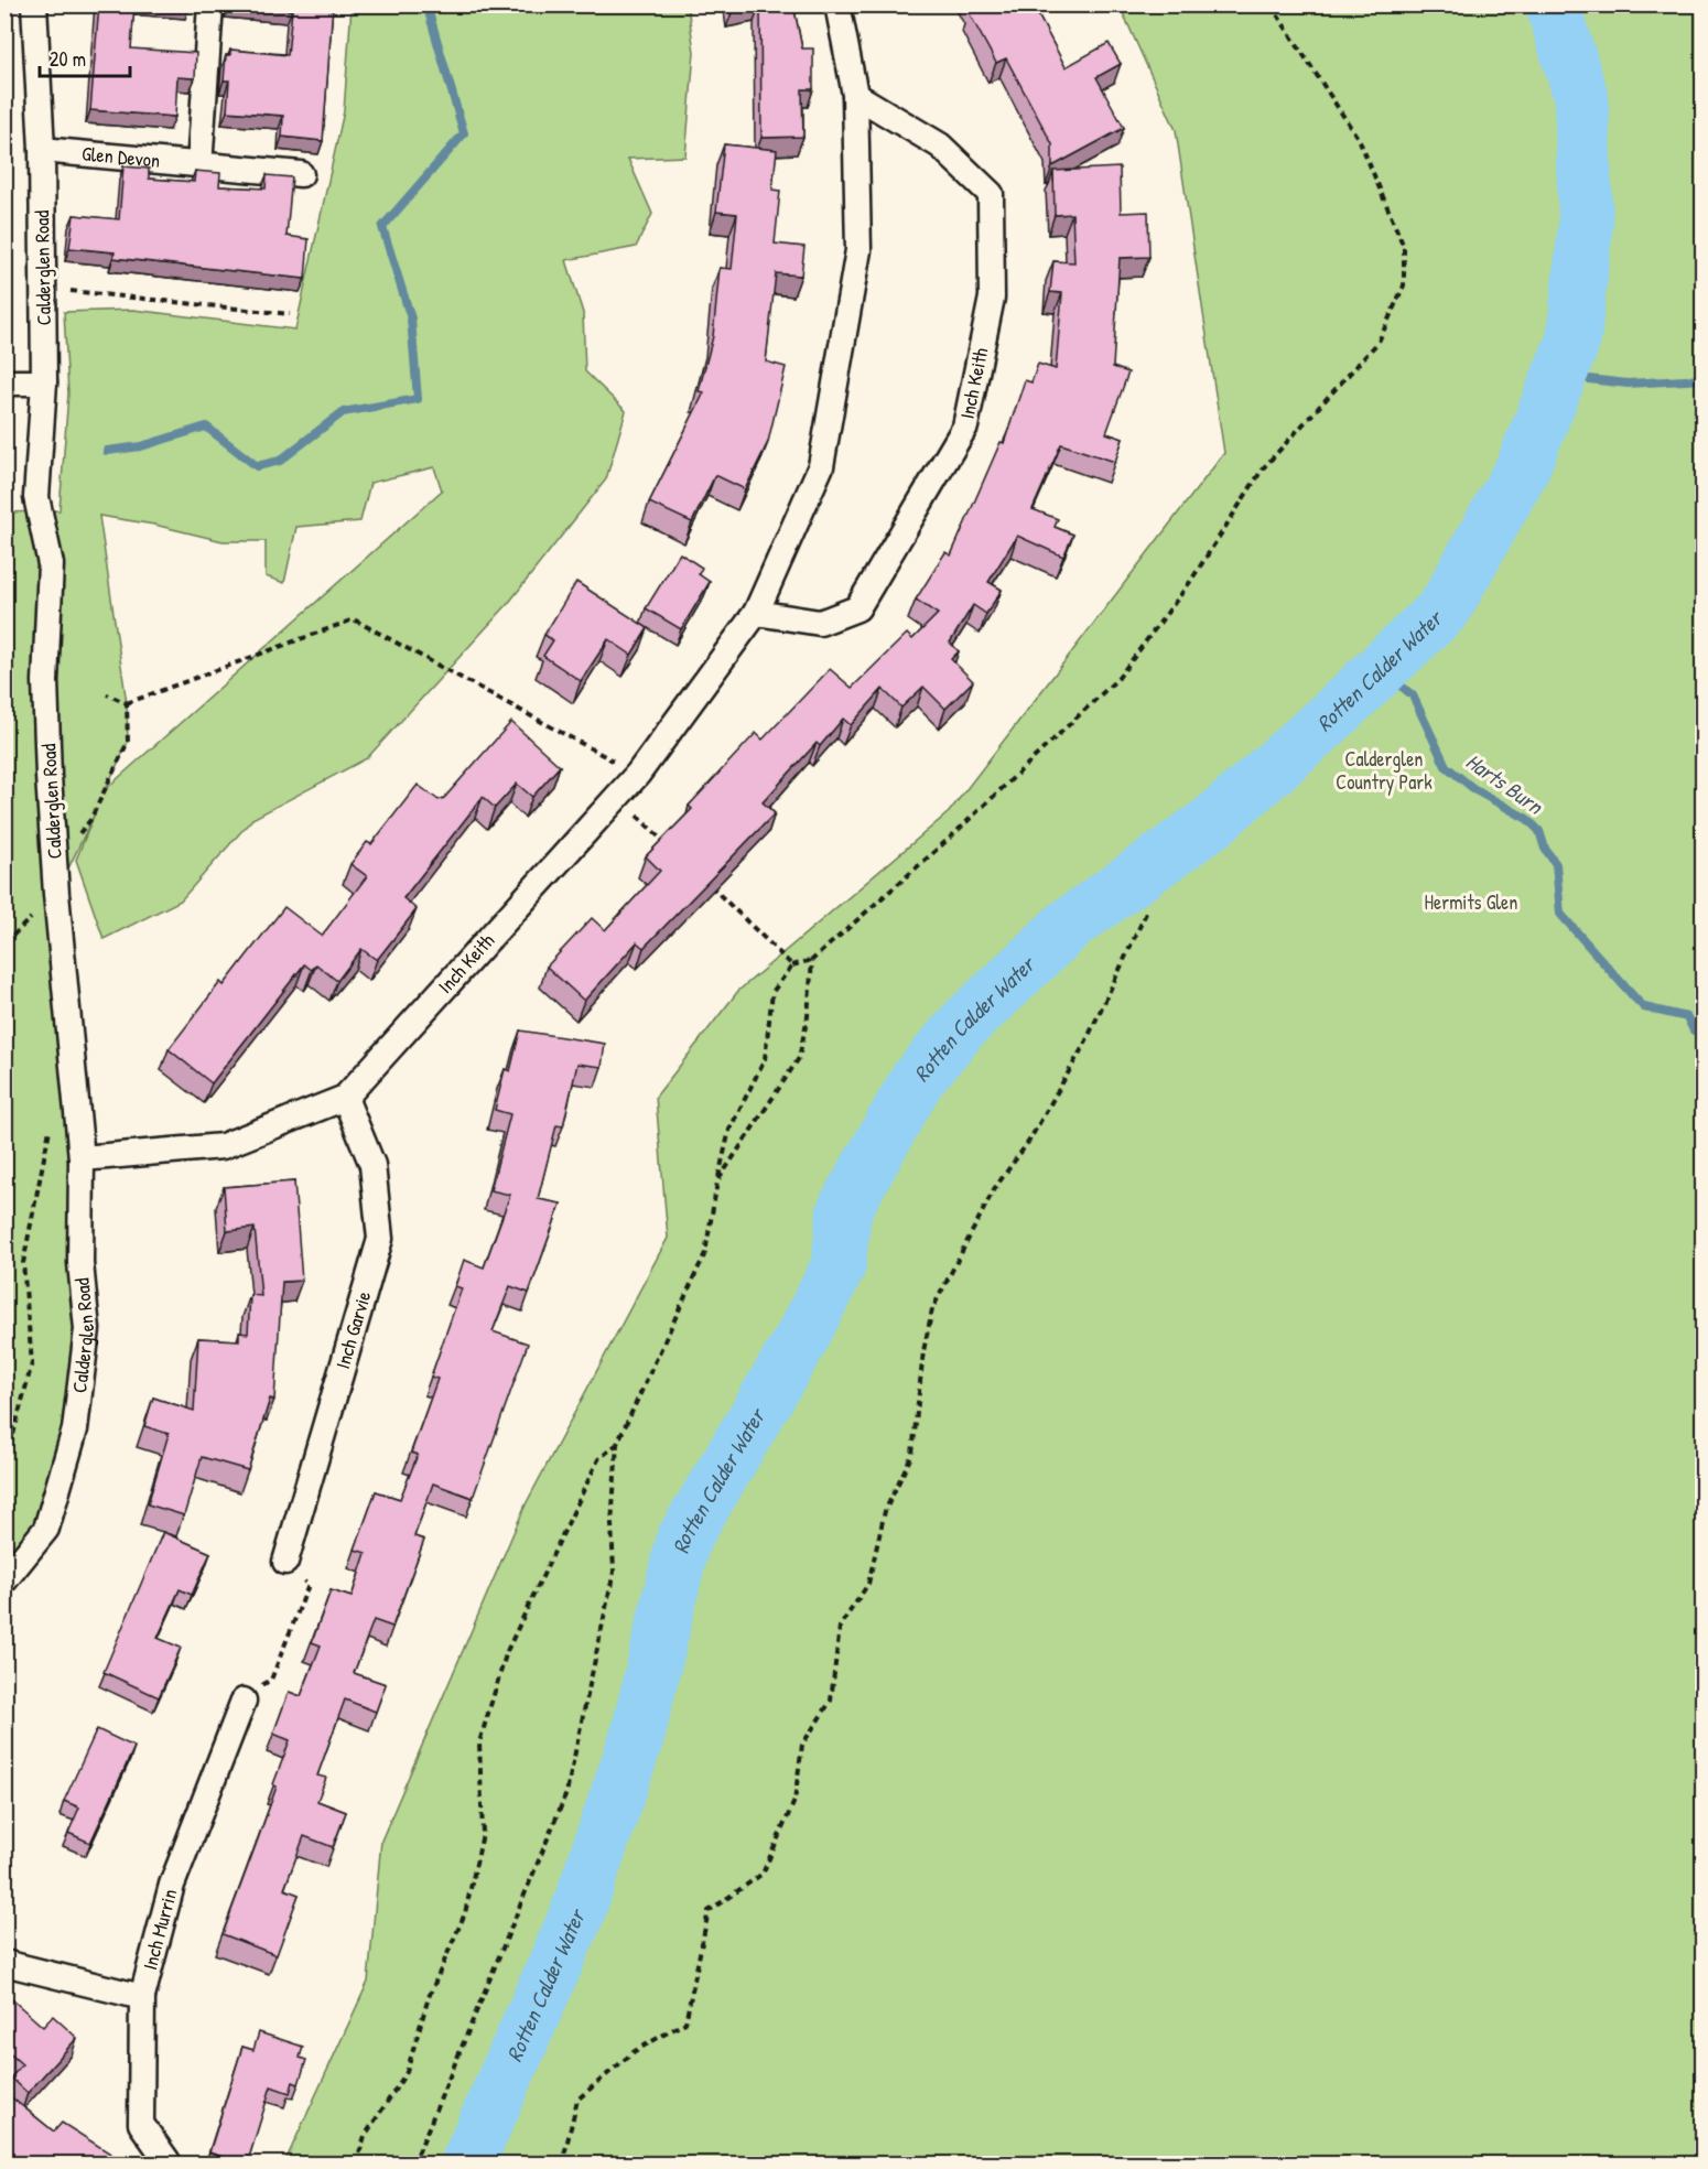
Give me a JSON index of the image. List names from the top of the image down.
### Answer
{
  "streets": {
    "street": [
      "Glen Devon",
      "Calderglen Road",
      "Inch Keith",
      "Inch Garvie",
      "Inch Murrin"
    ]
  },
  "crossings": [
    ["Glen Devon", "Calderglen Road"],
    ["Calderglen Road", "Inch Keith"],
    ["Inch Keith", "Inch Garvie"]
  ],
  "water": ["Rotten Calder Water", "Harts Burn"],
  "parks": ["Calderglen Country Park", "Hermits Glen"],
  "scale_bar": "20 m"
}
